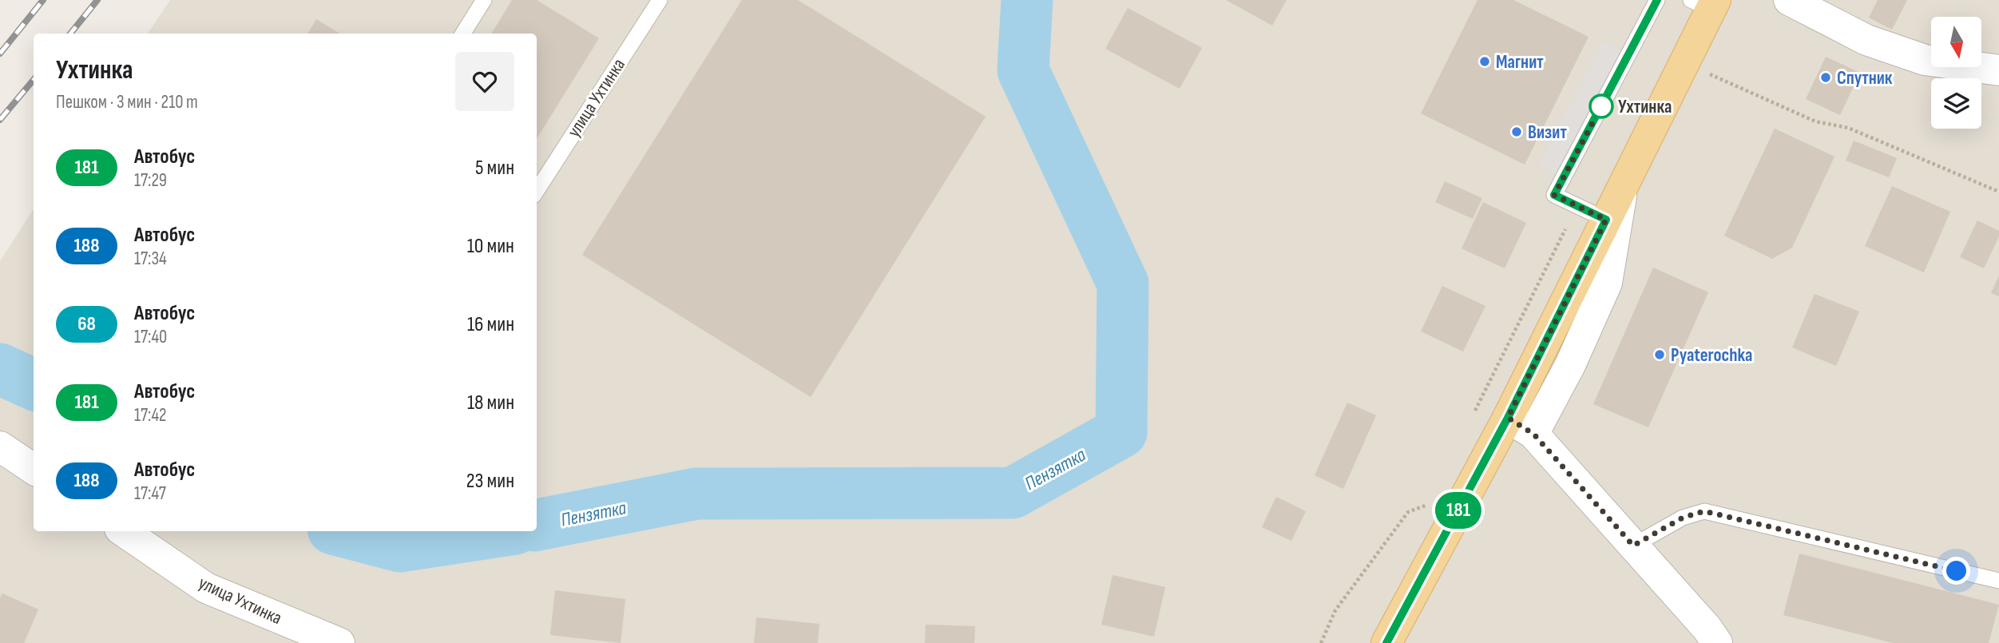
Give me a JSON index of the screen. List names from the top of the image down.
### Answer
{
  "streets": {
    "street": ["улица Ухтинка"]
  },
  "water": ["Пензятка"],
  "places": [
    "Магнит",
    "Спутник",
    "Ухтинка",
    "Визит",
    "Pyaterochka"
  ],
  "lines": ["bus line 181"],
  "north": "bottom",
  "page": {
    "on_map": "181",
    "heading": ["Ухтинка", "Пешком · 3 мин · 210 m"],
    "list": [
      {
        "mark": "181",
        "name": "Автобус",
        "note": "17:29",
        "value": "5 мин"
      },
      {
        "mark": "188",
        "name": "Автобус",
        "note": "17:34",
        "value": "10 мин"
      },
      {
        "mark": "68",
        "name": "Автобус",
        "note": "17:40",
        "value": "16 мин"
      },
      {
        "mark": "181",
        "name": "Автобус",
        "note": "17:42",
        "value": "18 мин"
      },
      {
        "mark": "188",
        "name": "Автобус",
        "note": "17:47",
        "value": "23 мин"
      }
    ]
  }
}
